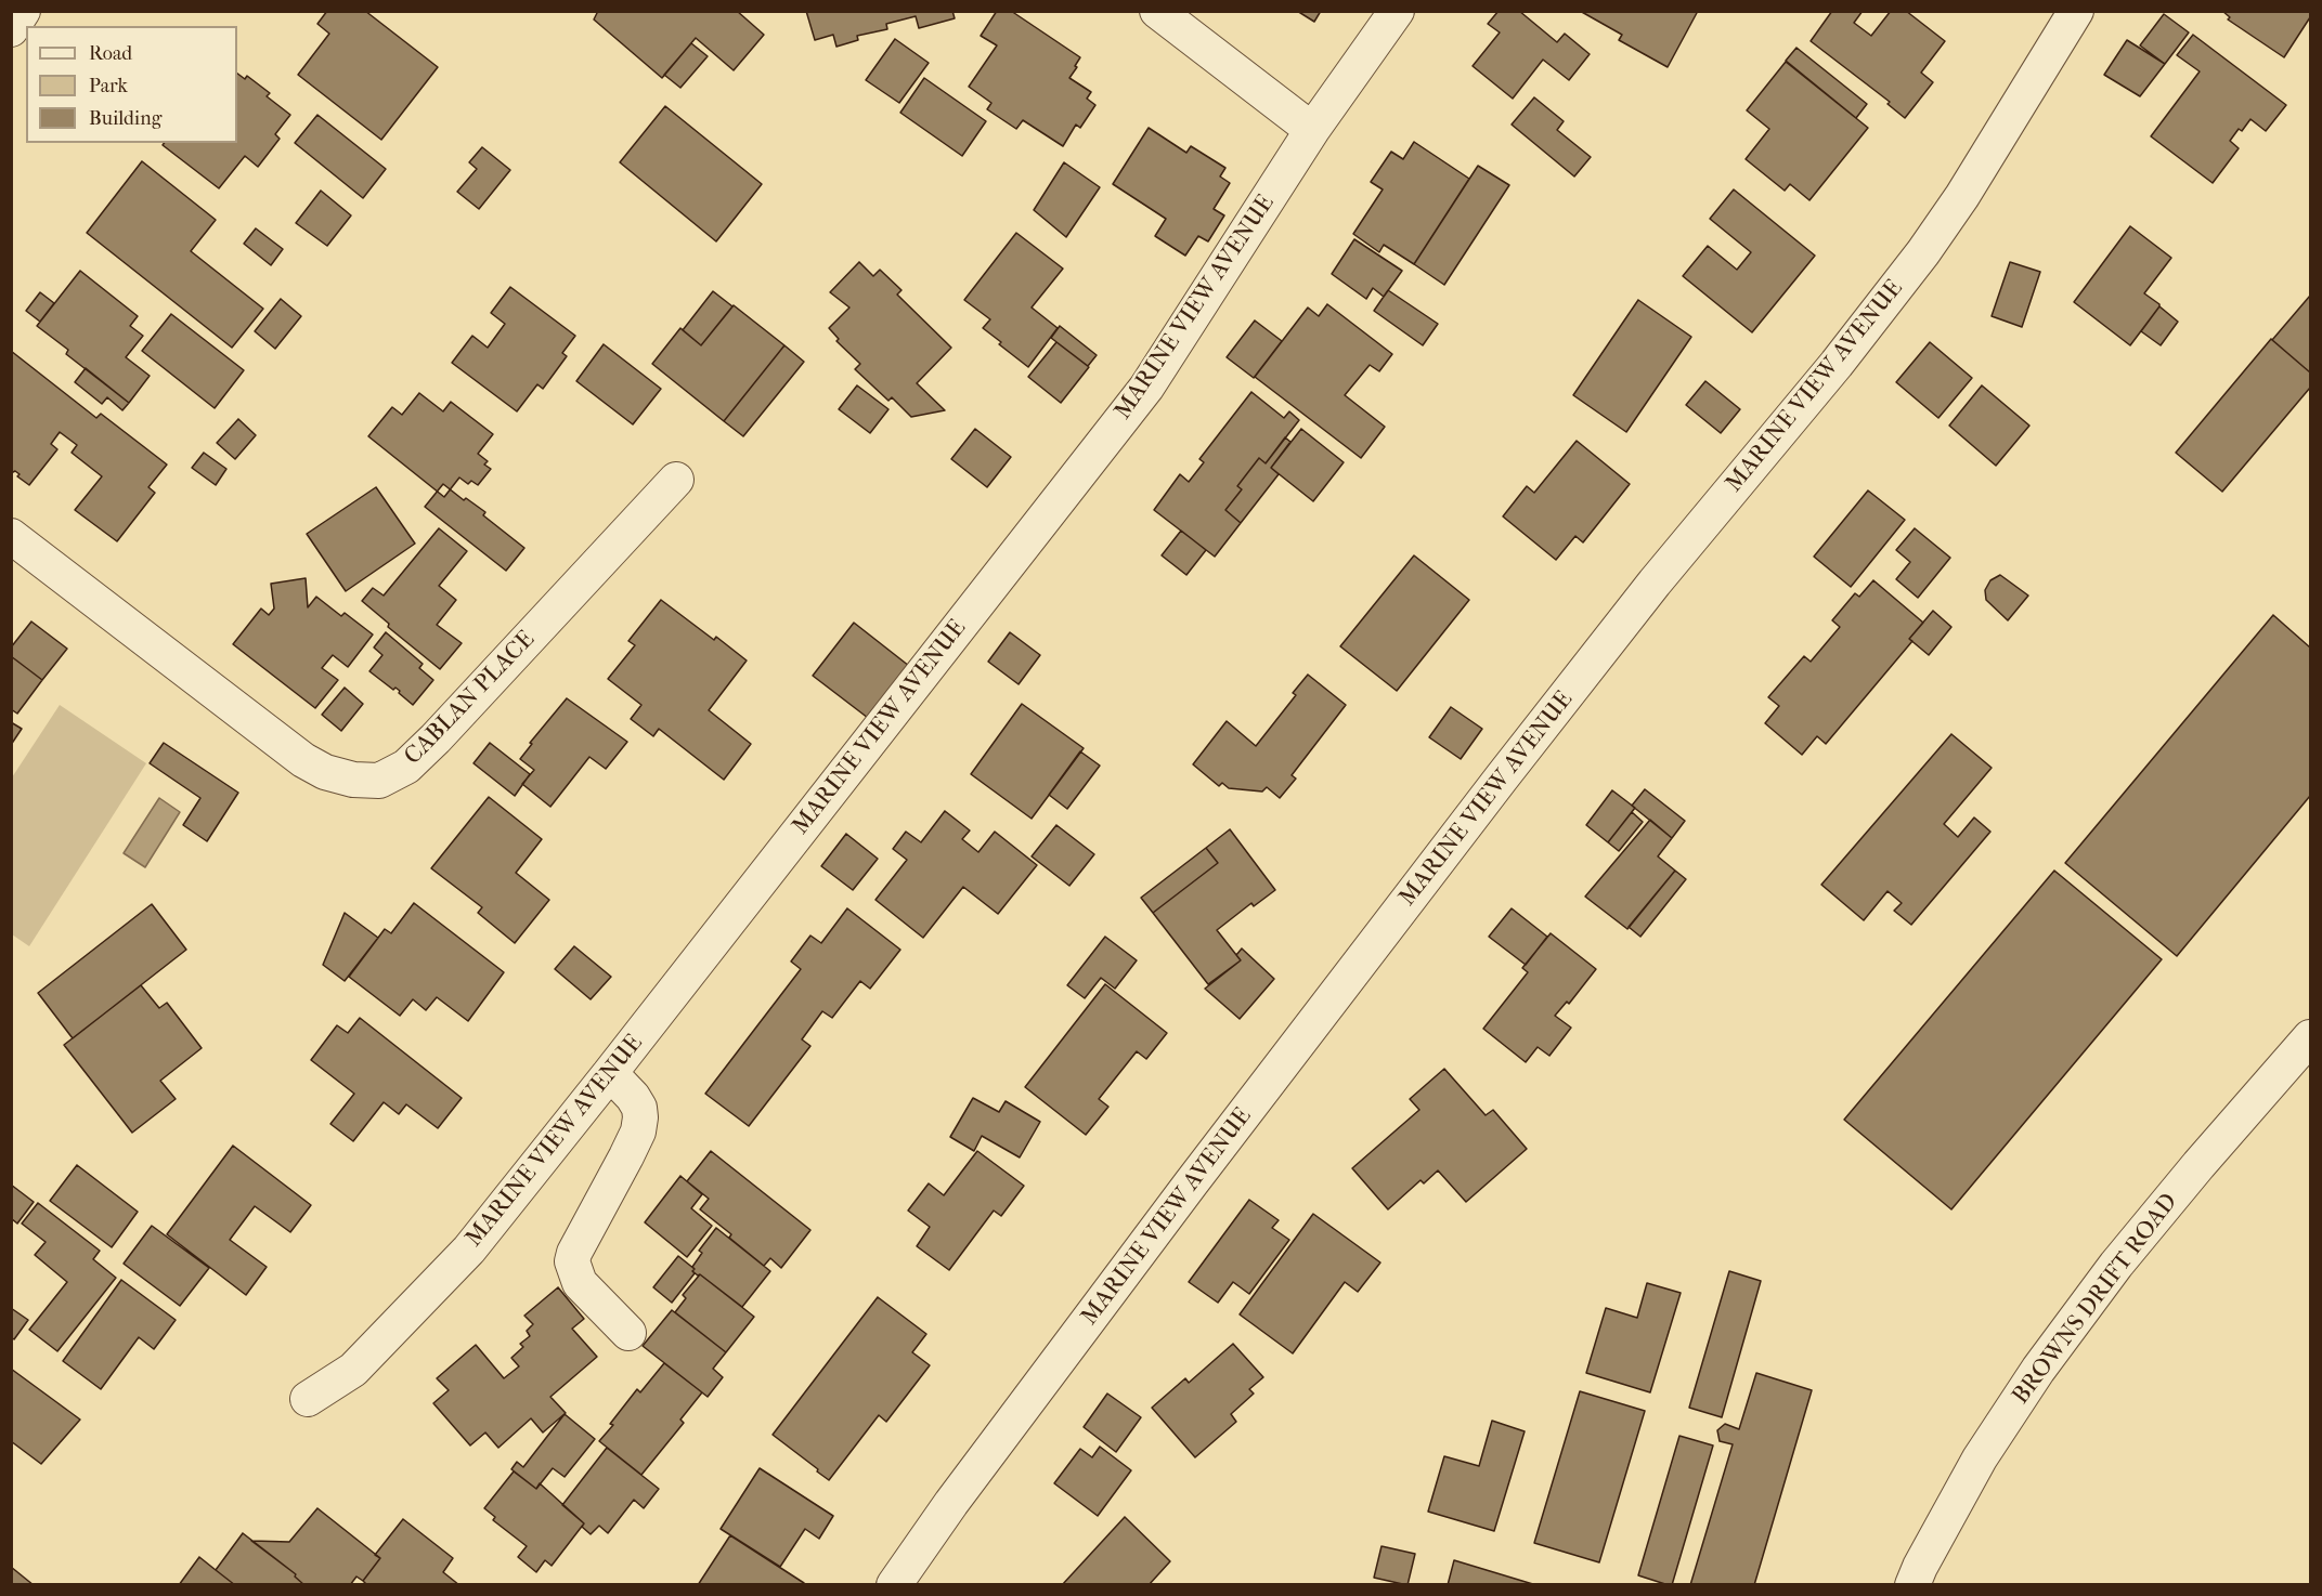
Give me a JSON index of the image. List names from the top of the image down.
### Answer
{
  "streets": {
    "street": ["MARINE VIEW AVENUE", "CABLAN PLACE", "BROWNS DRIFT ROAD"]
  },
  "legend": ["Road", "Park", "Building"]
}
